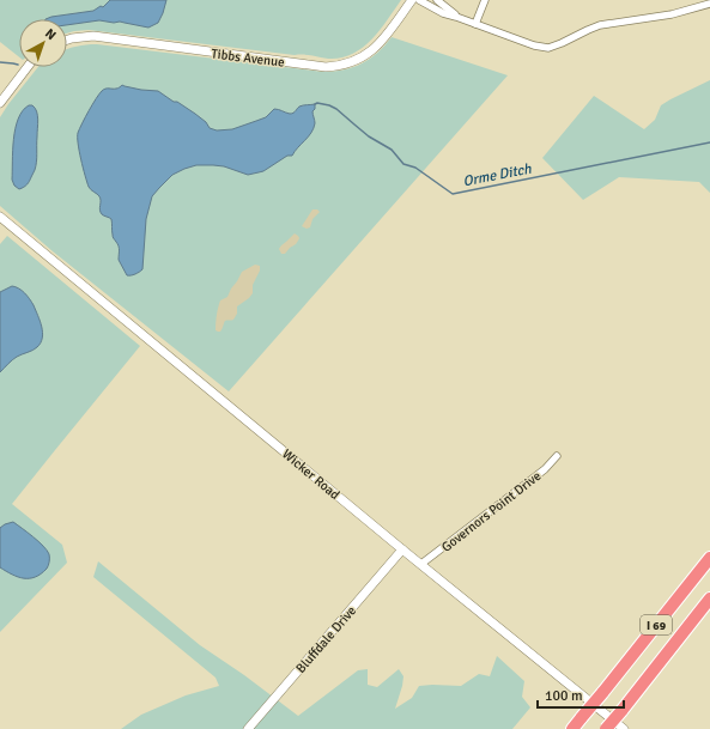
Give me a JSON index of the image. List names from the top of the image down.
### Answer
{
  "streets": {
    "highway": ["I 69"],
    "street": [
      "Tibbs Avenue",
      "Wicker Road",
      "Governors Point Drive",
      "Bluffdale Drive"
    ]
  },
  "crossings": [
    ["Wicker Road", "Governors Point Drive"],
    ["Wicker Road", "Bluffdale Drive"]
  ],
  "water": ["Orme Ditch"],
  "scale_bar": "100 m",
  "north": "top right"
}
